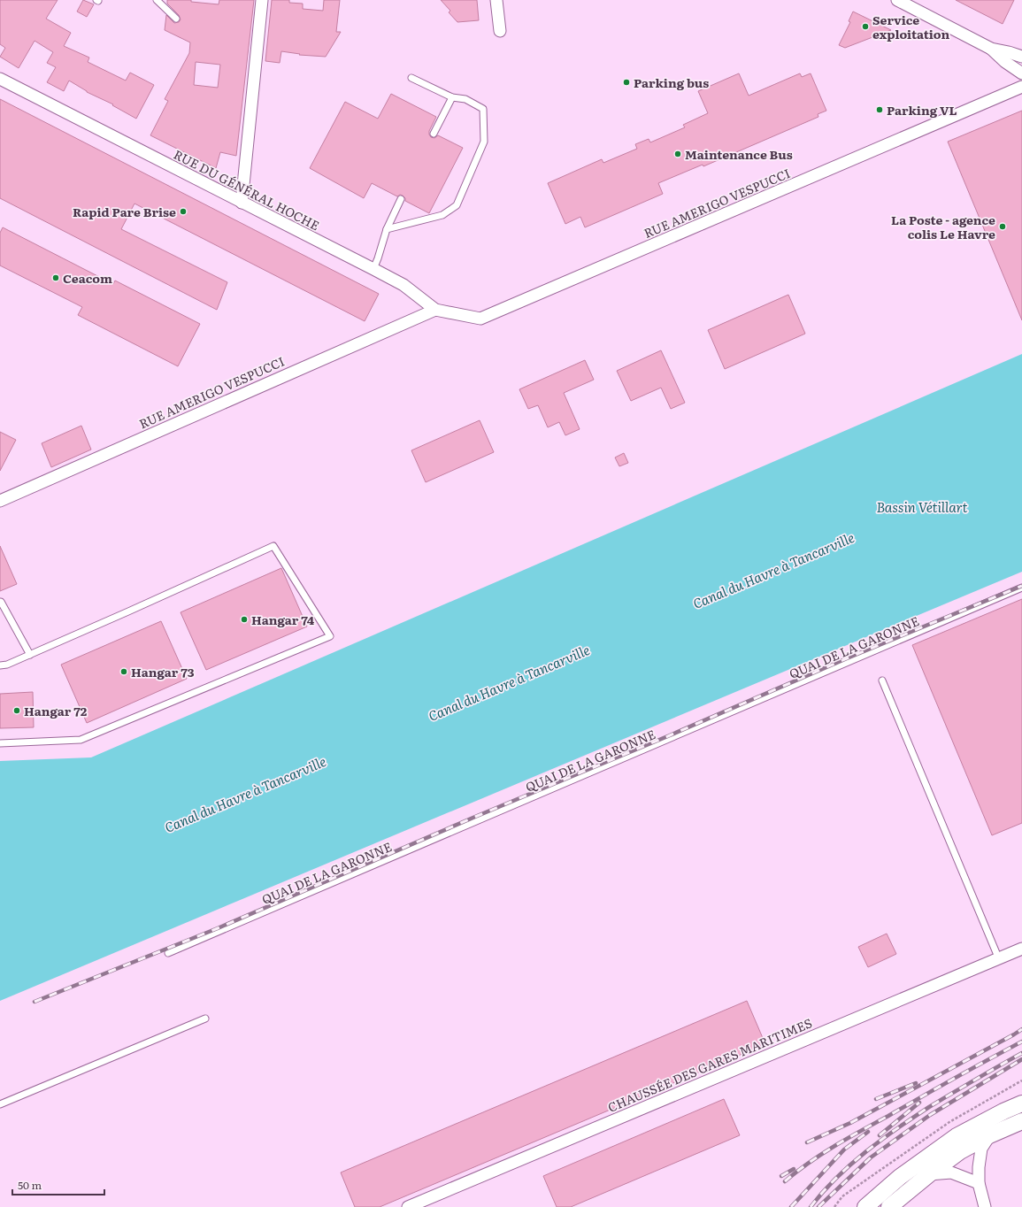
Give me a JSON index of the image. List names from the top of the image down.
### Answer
{
  "streets": {
    "street": ["RUE DU GÉNÉRAL HOCHE", "RUE AMERIGO VESPUCCI", "CHAUSSÉE DES GARES MARITIMES"],
    "lane": ["QUAI DE LA GARONNE"]
  },
  "crossings": [
    ["RUE DU GÉNÉRAL HOCHE", "RUE AMERIGO VESPUCCI"]
  ],
  "water": ["Bassin Vétillart", "Canal du Havre à Tancarville"],
  "places": [
    "Service exploitation",
    "Parking bus",
    "Parking VL",
    "Maintenance Bus",
    "Rapid Pare Brise",
    "La Poste - agence colis Le Havre",
    "Ceacom",
    "Hangar 74",
    "Hangar 73",
    "Hangar 72"
  ],
  "scale_bar": "50 m"
}
